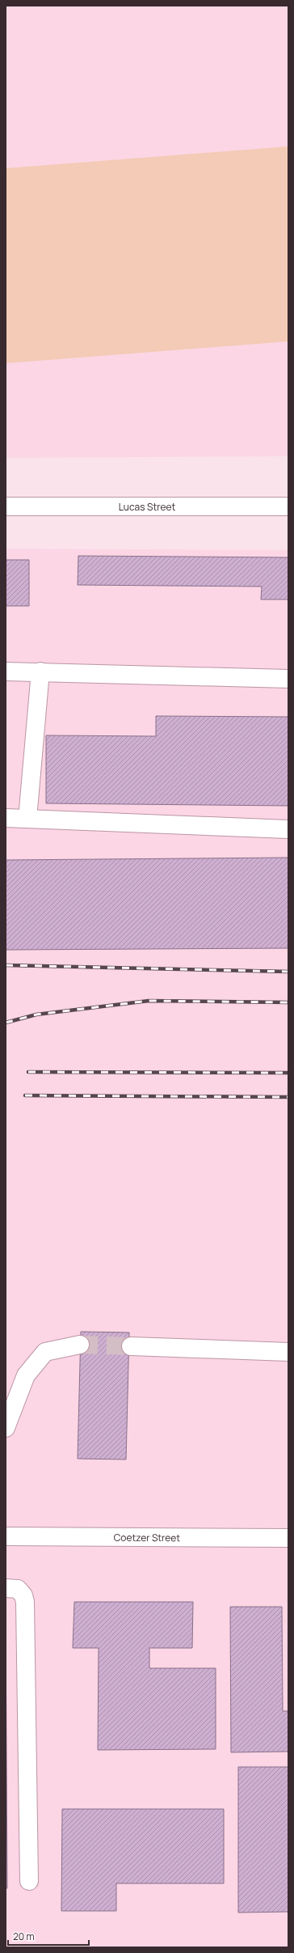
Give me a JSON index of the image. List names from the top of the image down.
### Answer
{
  "streets": {
    "street": ["Lucas Street", "Coetzer Street"]
  },
  "scale_bar": "20 m"
}
